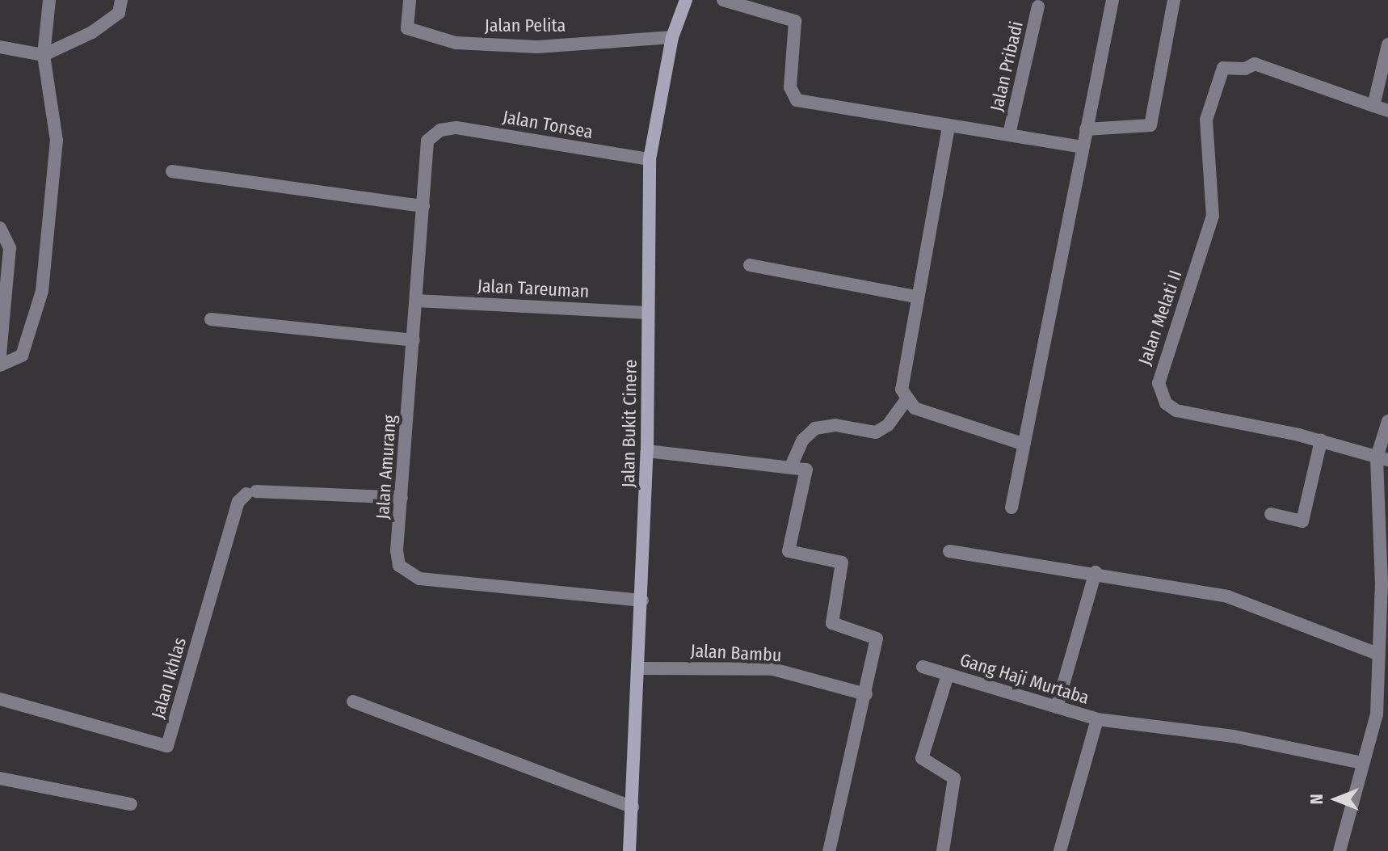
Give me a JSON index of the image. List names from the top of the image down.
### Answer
{
  "streets": {
    "street": [
      "Jalan Pelita",
      "Jalan Pribadi",
      "Jalan Tonsea",
      "Jalan Tareuman",
      "Jalan Melati II",
      "Jalan Bukit Cinere",
      "Jalan Amurang",
      "Jalan Bambu",
      "Jalan Ikhlas",
      "Gang Haji Murtaba"
    ]
  },
  "crossings": [
    ["Jalan Pelita", "Jalan Bukit Cinere"],
    ["Jalan Tonsea", "Jalan Bukit Cinere"],
    ["Jalan Tonsea", "Jalan Amurang"],
    ["Jalan Tareuman", "Jalan Bukit Cinere"],
    ["Jalan Tareuman", "Jalan Amurang"],
    ["Jalan Bukit Cinere", "Jalan Amurang"],
    ["Jalan Bukit Cinere", "Jalan Bambu"],
    ["Jalan Amurang", "Jalan Ikhlas"]
  ],
  "north": "left"
}
